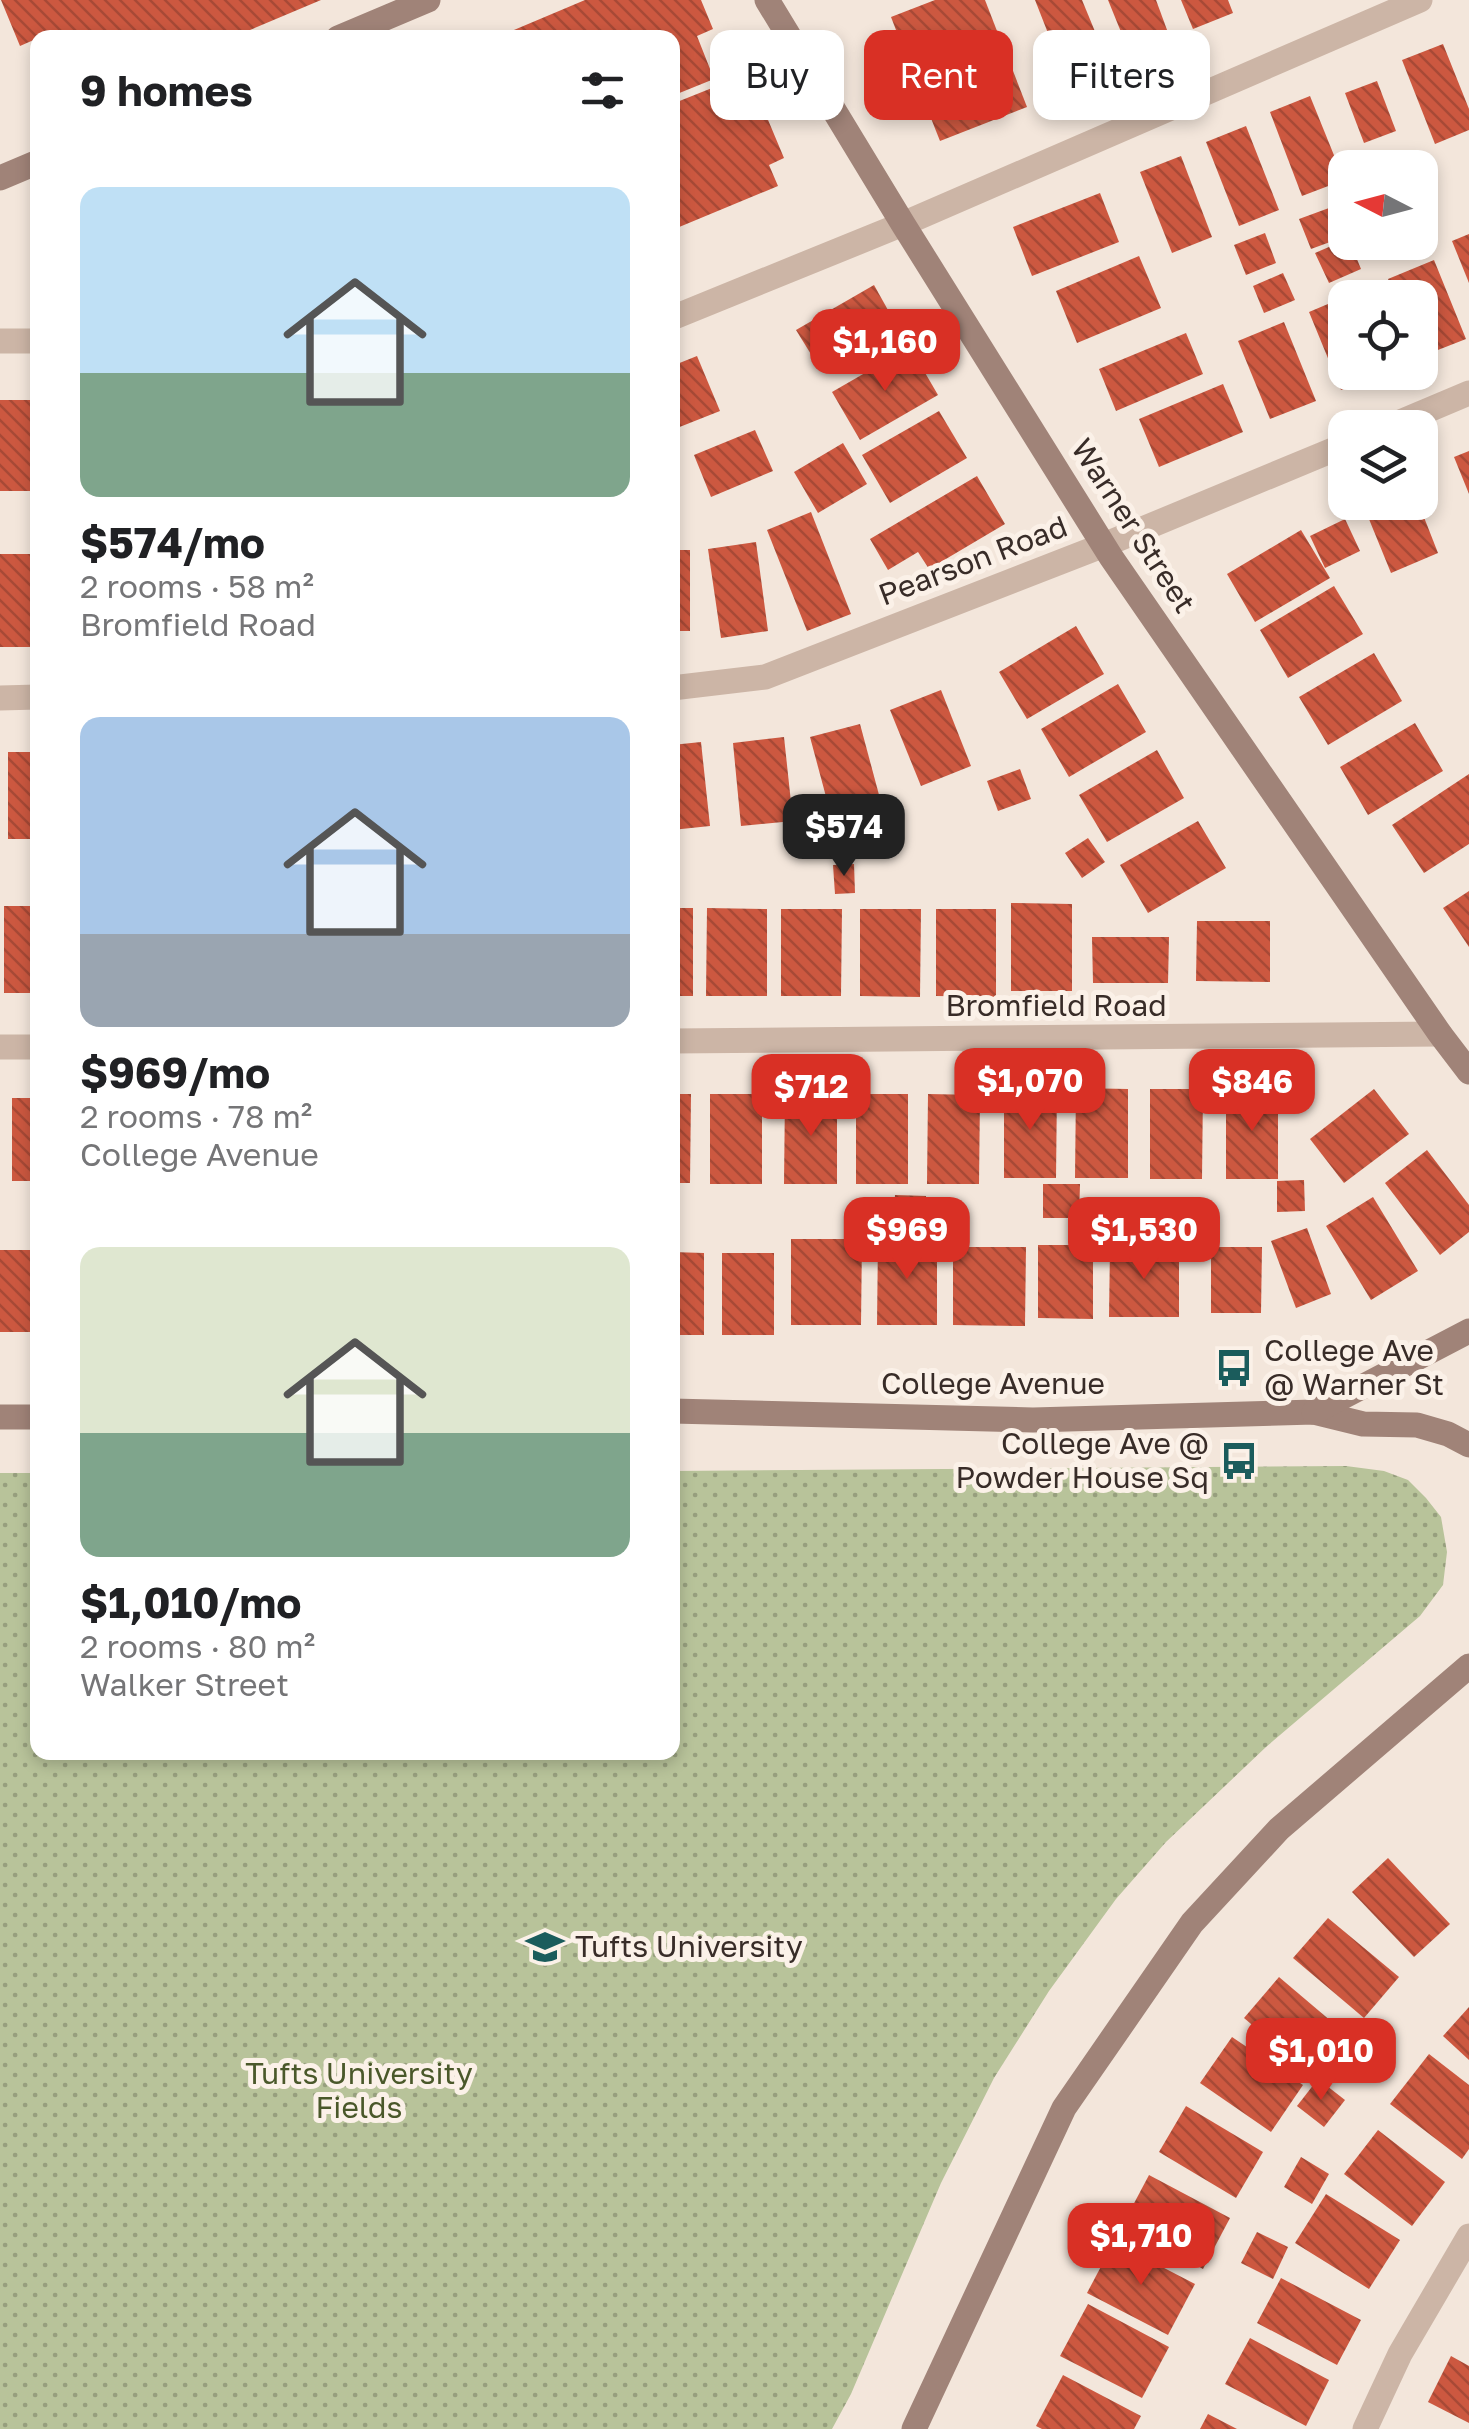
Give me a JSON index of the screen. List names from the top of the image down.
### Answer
{
  "streets": {
    "main road": ["Warner Street", "College Avenue"],
    "street": ["Pearson Road", "Bromfield Road"]
  },
  "crossings": [
    ["Warner Street", "Pearson Road"],
    ["Warner Street", "Bromfield Road"]
  ],
  "parks": ["Tufts University Fields"],
  "places": {
    "bus stop": ["College Ave @ Warner St", "College Ave @ Powder House Sq"],
    "school or university": ["Tufts University"]
  },
  "north": "left",
  "page": {
    "chip": ["Buy", "Rent", "Filters"],
    "heading": "9 homes",
    "list": [
      {
        "name": "$574/mo",
        "note": "2 rooms · 58 m² · Bromfield Road"
      },
      {
        "name": "$969/mo",
        "note": "2 rooms · 78 m² · College Avenue"
      },
      {
        "name": "$1,010/mo",
        "note": "2 rooms · 80 m² · Walker Street"
      }
    ],
    "price": [
      "$1,160",
      "$574",
      "$1,070",
      "$846",
      "$712",
      "$969",
      "$1,530",
      "$1,010",
      "$1,710"
    ]
  }
}
